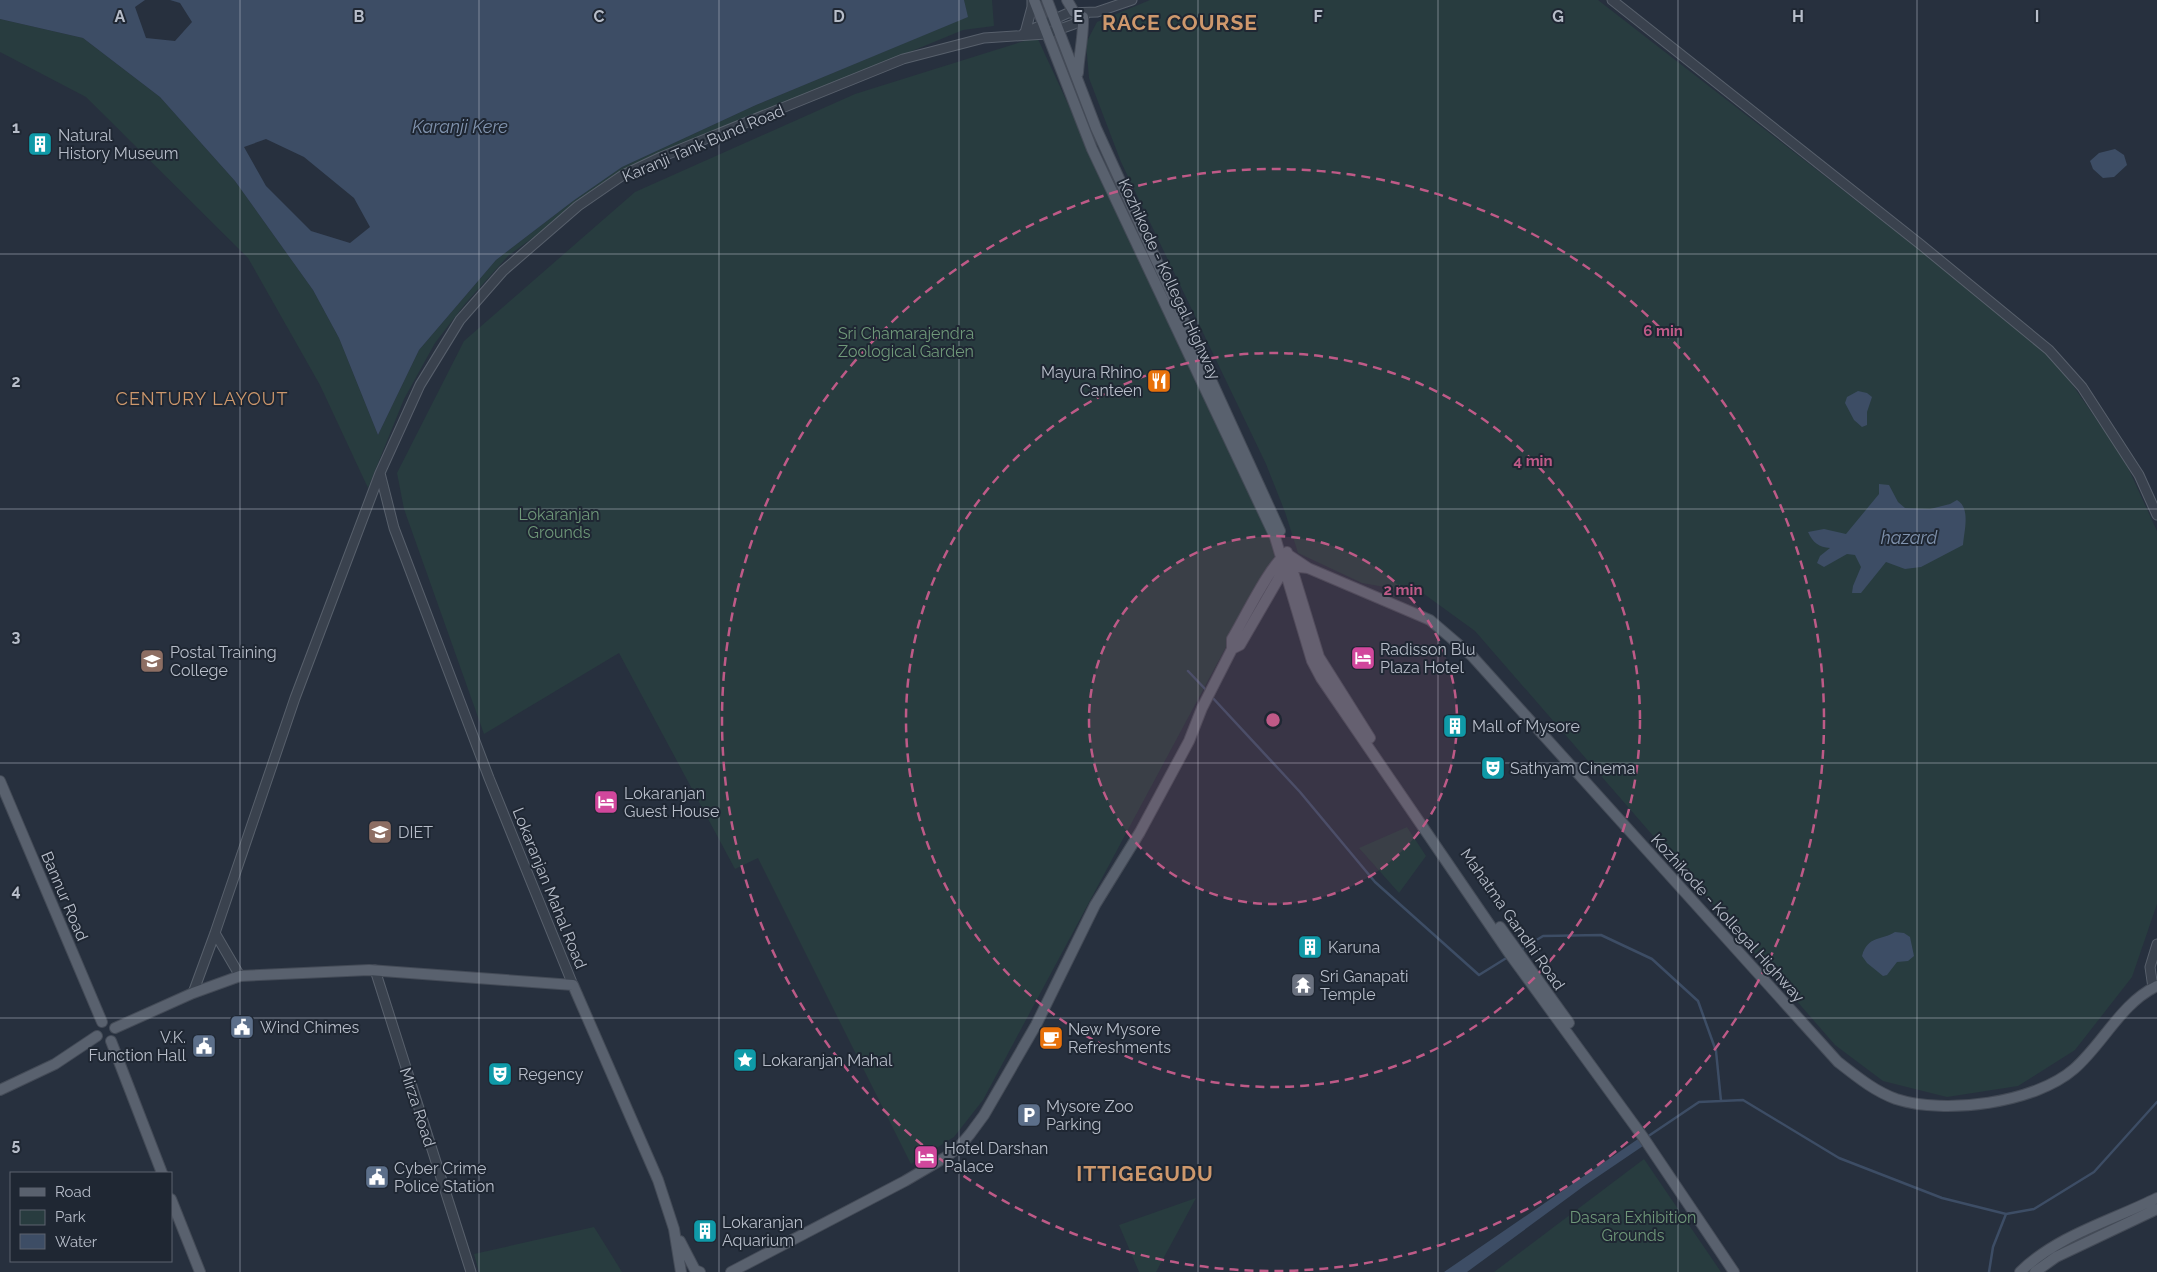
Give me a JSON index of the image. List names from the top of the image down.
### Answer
{
  "streets": {
    "main road": [
      "Kozhikode - Kollegal Highway",
      "Lokaranjan Mahal Road",
      "Bannur Road",
      "Mahatma Gandhi Road"
    ],
    "street": ["Karanji Tank Bund Road", "Mirza Road"]
  },
  "crossings": [
    ["Karanji Tank Bund Road", "Kozhikode - Kollegal Highway"],
    ["Karanji Tank Bund Road", "Lokaranjan Mahal Road"],
    ["Kozhikode - Kollegal Highway", "Mahatma Gandhi Road"]
  ],
  "districts": ["RACE COURSE", "CENTURY LAYOUT", "ITTIGEGUDU"],
  "water": ["Karanji Kere", "hazard"],
  "parks": ["Sri Chamarajendra Zoological Garden", "Lokaranjan Grounds", "Dasara Exhibition Grounds"],
  "places": {
    "building": [
      "Natural History Museum",
      "Mall of Mysore",
      "Karuna",
      "Lokaranjan Aquarium"
    ],
    "restaurant": ["Mayura Rhino Canteen"],
    "hotel": ["Radisson Blu Plaza Hotel", "Lokaranjan Guest House", "Hotel Darshan Palace"],
    "school or university": ["Postal Training College", "DIET"],
    "theatre": ["Sathyam Cinema", "Regency"],
    "temple": ["Sri Ganapati Temple"],
    "public building": ["Wind Chimes", "V.K. Function Hall", "Cyber Crime Police Station"],
    "cafe": ["New Mysore Refreshments"],
    "place": ["Lokaranjan Mahal"],
    "parking": ["Mysore Zoo Parking"]
  },
  "legend": ["Road", "Park", "Water"],
  "grid": {
    "columns": [
      "A",
      "B",
      "C",
      "D",
      "E",
      "F",
      "G",
      "H",
      "I"
    ],
    "rows": [
      "1",
      "2",
      "3",
      "4",
      "5"
    ]
  },
  "rings": ["6 min", "4 min", "2 min"]
}
